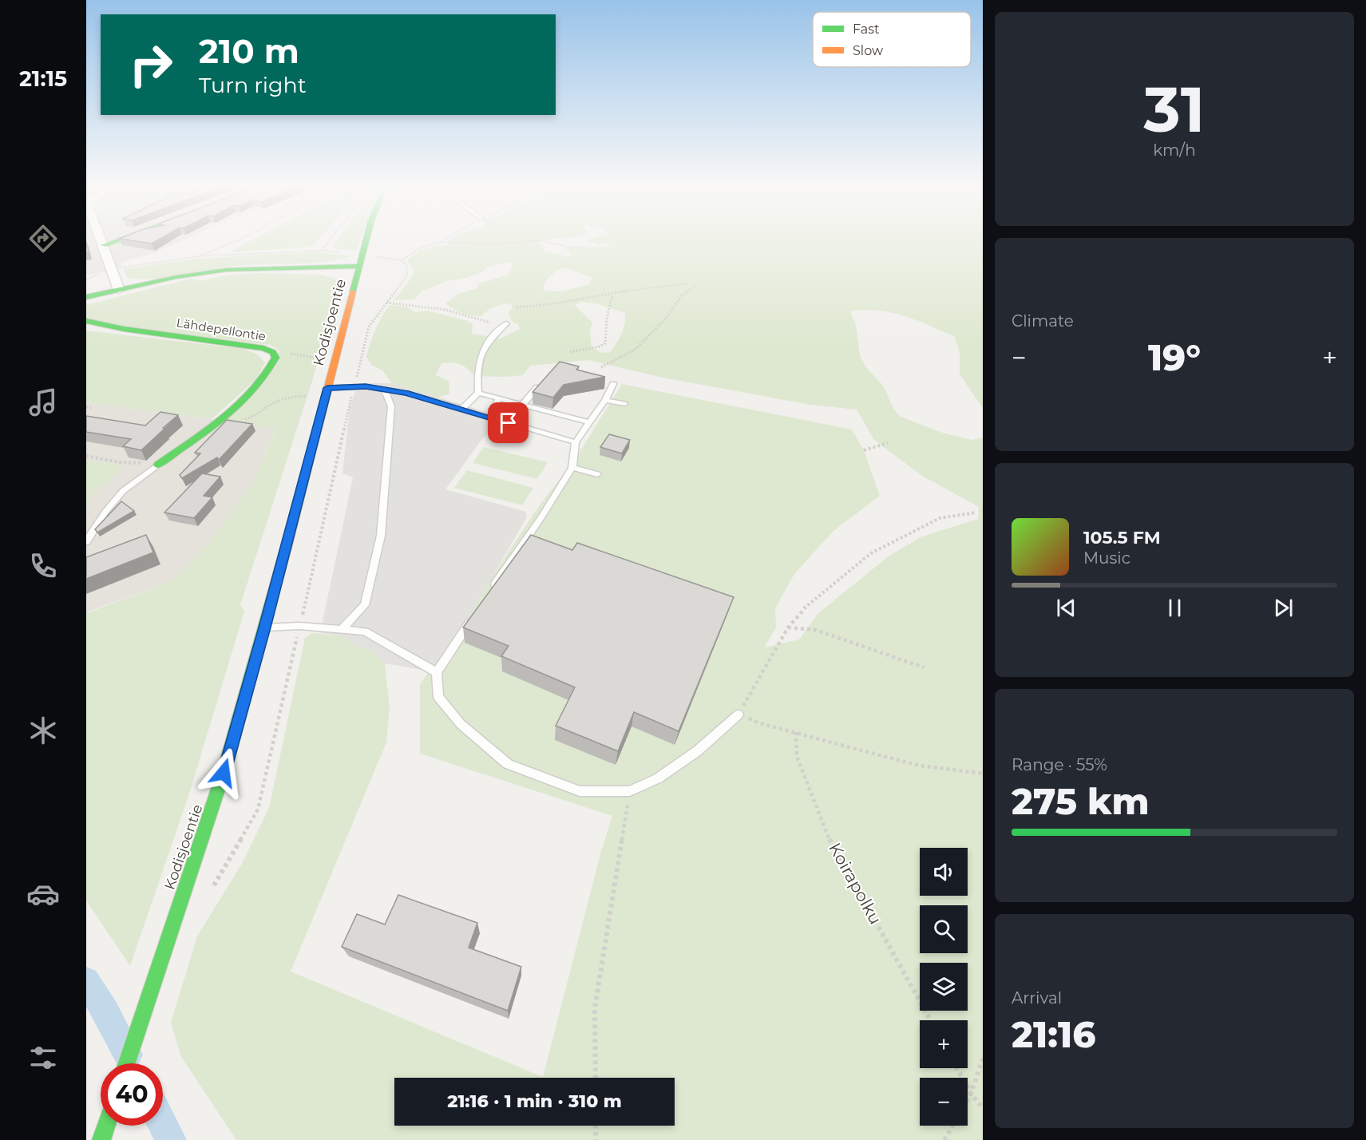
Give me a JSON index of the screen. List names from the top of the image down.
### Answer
{
  "streets": {
    "street": ["Kodisjoentie", "Lähdepellontie"],
    "path": ["Koirapolku"]
  },
  "legend": ["Fast", "Slow"],
  "page": {
    "tabs": "21:15",
    "tile": [
      ["31", "km/h"],
      "Climate",
      ["Range · 55%", "275 km"],
      ["Arrival", "21:16"]
    ],
    "turn": ["210 m", "Turn right"],
    "heat": ["−", "19°", "+"],
    "song": ["105.5 FM", "Music"],
    "map_buttons": ["+", "−"],
    "limit": "40",
    "trip": "21:16 · 1 min · 310 m"
  }
}
